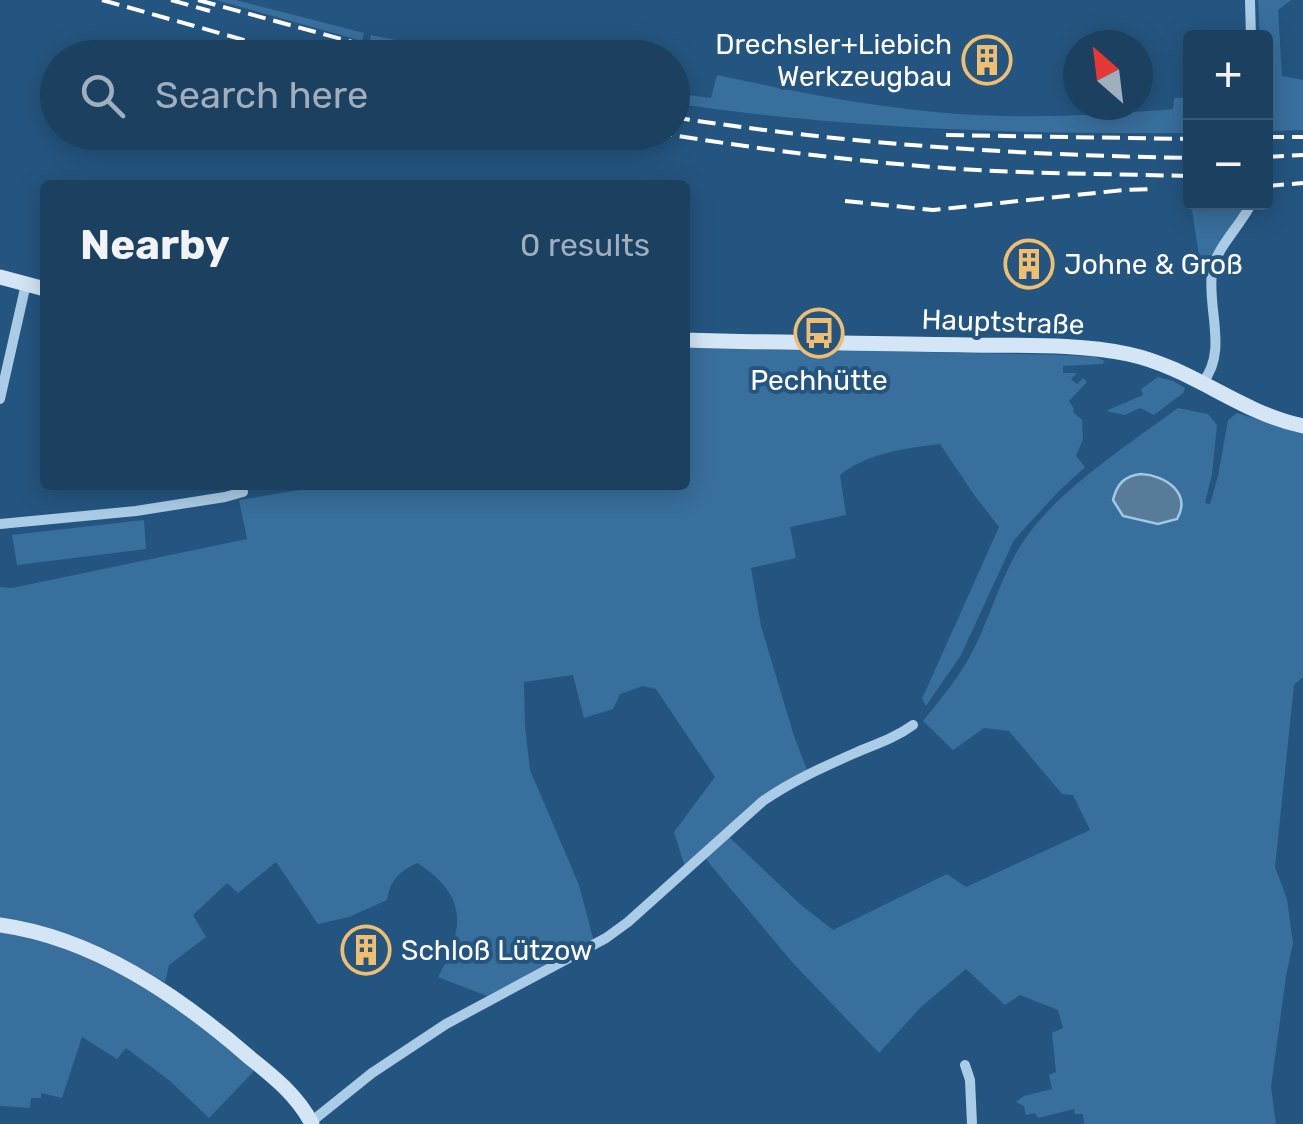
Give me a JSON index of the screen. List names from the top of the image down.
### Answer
{
  "streets": {
    "main road": ["Hauptstraße"]
  },
  "places": {
    "building": ["Drechsler+Liebich Werkzeugbau", "Johne & Groß", "Schloß Lützow"],
    "bus stop": ["Pechhütte"]
  },
  "north": "top left",
  "page": {
    "map_buttons": ["+", "−"],
    "search": "Search here",
    "heading": ["Nearby", "0 results"]
  }
}
